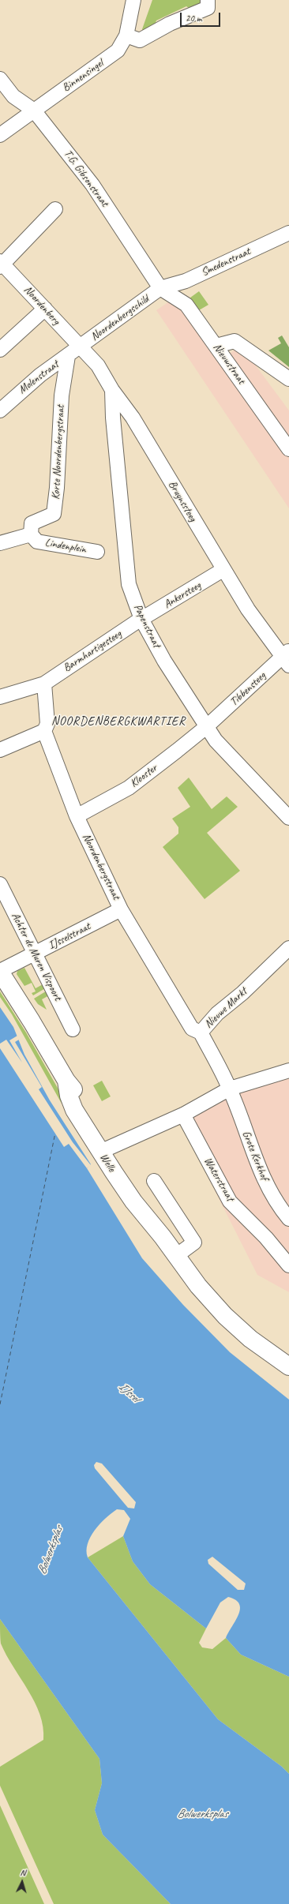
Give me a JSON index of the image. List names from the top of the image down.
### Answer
{
  "streets": {
    "street": [
      "Binnensingel",
      "T.G. Gibsonstraat",
      "Smedenstraat",
      "Noordenberg",
      "Noordenbergschild",
      "Nieuwstraat",
      "Molenstraat",
      "Korte Noordenbergstraat",
      "Bruynssteeg",
      "Lindenplein",
      "Ankersteeg",
      "Papenstraat",
      "Barmhartigesteeg",
      "Tibbensteeg",
      "Klooster",
      "Noordenbergstraat",
      "IJsselstraat",
      "Achter de Muren Vispoort",
      "Nieuwe Markt",
      "Grote Kerkhof",
      "Welle",
      "Waterstraat"
    ]
  },
  "crossings": [
    ["Binnensingel", "T.G. Gibsonstraat"],
    ["T.G. Gibsonstraat", "Smedenstraat"],
    ["T.G. Gibsonstraat", "Noordenbergschild"],
    ["T.G. Gibsonstraat", "Nieuwstraat"],
    ["Smedenstraat", "Noordenbergschild"],
    ["Smedenstraat", "Nieuwstraat"],
    ["Noordenberg", "Noordenbergschild"],
    ["Noordenberg", "Molenstraat"],
    ["Noordenberg", "Bruynssteeg"],
    ["Noordenbergschild", "Nieuwstraat"],
    ["Noordenbergschild", "Molenstraat"],
    ["Noordenbergschild", "Bruynssteeg"],
    ["Molenstraat", "Korte Noordenbergstraat"],
    ["Molenstraat", "Bruynssteeg"],
    ["Korte Noordenbergstraat", "Lindenplein"],
    ["Bruynssteeg", "Ankersteeg"],
    ["Bruynssteeg", "Papenstraat"],
    ["Bruynssteeg", "Tibbensteeg"],
    ["Ankersteeg", "Papenstraat"],
    ["Ankersteeg", "Barmhartigesteeg"],
    ["Papenstraat", "Barmhartigesteeg"],
    ["Papenstraat", "Tibbensteeg"],
    ["Papenstraat", "Klooster"],
    ["Tibbensteeg", "Klooster"],
    ["Klooster", "Noordenbergstraat"],
    ["Noordenbergstraat", "IJsselstraat"],
    ["Noordenbergstraat", "Nieuwe Markt"],
    ["IJsselstraat", "Achter de Muren Vispoort"],
    ["IJsselstraat", "Welle"],
    ["Nieuwe Markt", "Grote Kerkhof"]
  ],
  "districts": ["NOORDENBERGKWARTIER"],
  "water": ["IJssel", "Bolwerksplas"],
  "scale_bar": "20 m",
  "north": "top"
}
